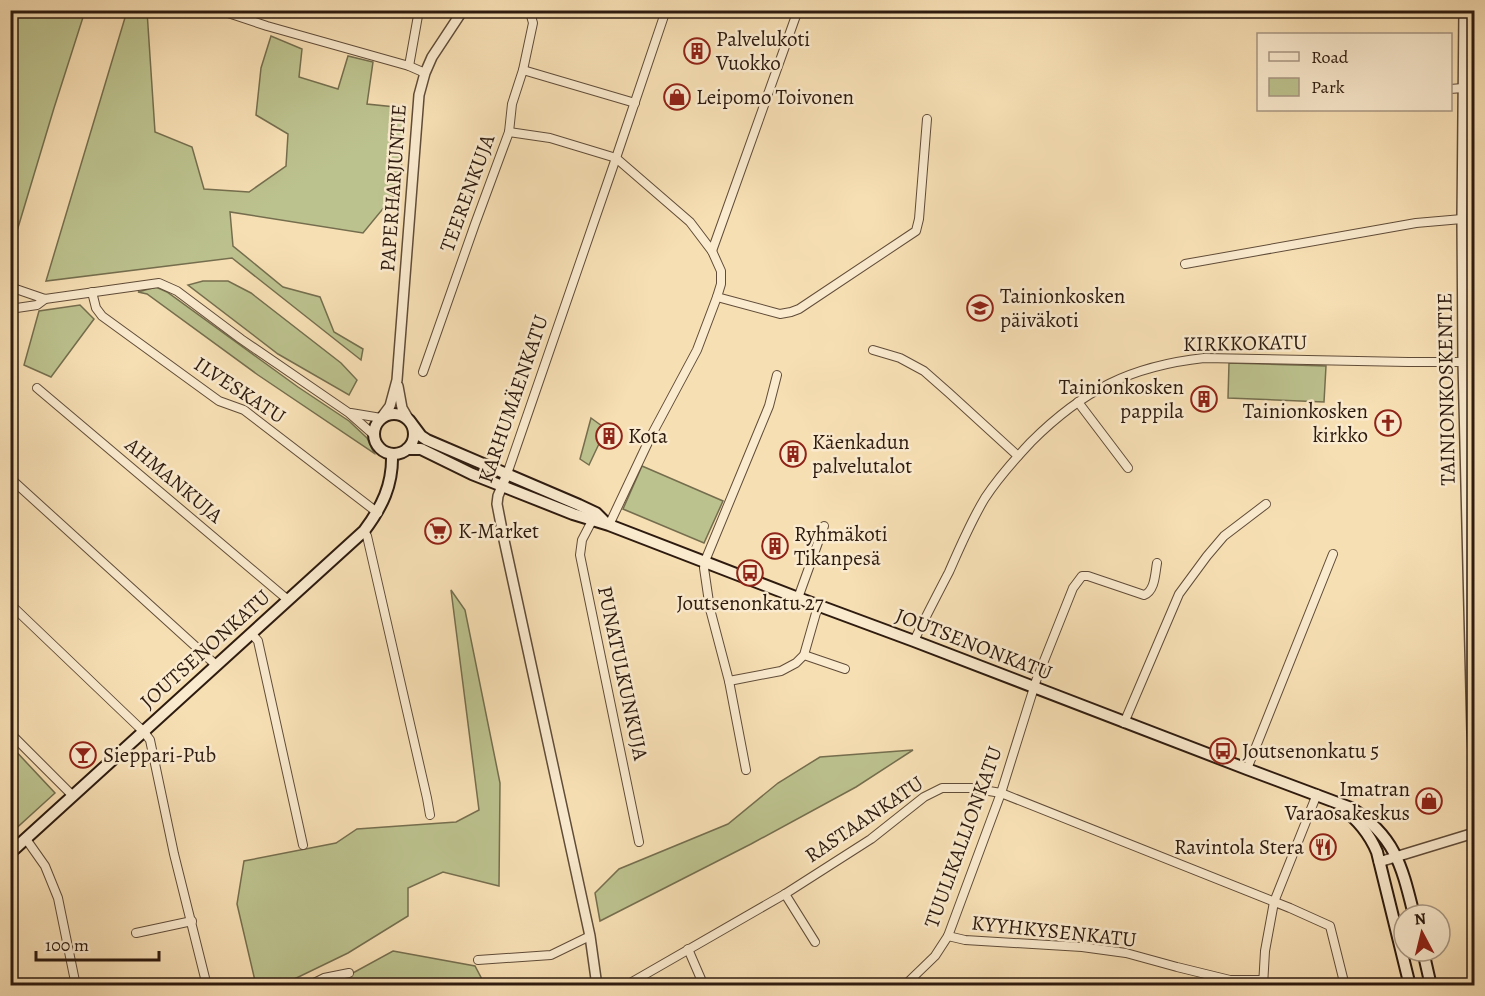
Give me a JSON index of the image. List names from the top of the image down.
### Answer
{
  "streets": {
    "main road": ["JOUTSENONKATU"],
    "street": [
      "PAPERHARJUNTIE",
      "TEERENKUJA",
      "KIRKKOKATU",
      "TAINIONKOSKENTIE",
      "ILVESKATU",
      "KARHUMÄENKATU",
      "AHMANKUJA",
      "PUNATULKUNKUJA",
      "RASTAANKATU",
      "TUULIKALLIONKATU",
      "KYYHKYSENKATU"
    ]
  },
  "crossings": [
    ["PAPERHARJUNTIE", "JOUTSENONKATU"],
    ["TEERENKUJA", "KARHUMÄENKATU"],
    ["KIRKKOKATU", "TAINIONKOSKENTIE"],
    ["KIRKKOKATU", "JOUTSENONKATU"],
    ["ILVESKATU", "JOUTSENONKATU"],
    ["KARHUMÄENKATU", "JOUTSENONKATU"],
    ["AHMANKUJA", "JOUTSENONKATU"],
    ["JOUTSENONKATU", "PUNATULKUNKUJA"],
    ["JOUTSENONKATU", "TUULIKALLIONKATU"],
    ["RASTAANKATU", "TUULIKALLIONKATU"],
    ["TUULIKALLIONKATU", "KYYHKYSENKATU"]
  ],
  "places": {
    "building": [
      "Palvelukoti Vuokko",
      "Tainionkosken pappila",
      "Kota",
      "Käenkadun palvelutalot",
      "Ryhmäkoti Tikanpesä"
    ],
    "shop": ["Leipomo Toivonen", "Imatran Varaosakeskus"],
    "school or university": ["Tainionkosken päiväkoti"],
    "church": ["Tainionkosken kirkko"],
    "supermarket": ["K-Market"],
    "bus stop": ["Joutsenonkatu 27", "Joutsenonkatu 5"],
    "bar": ["Sieppari-Pub"],
    "restaurant": ["Ravintola Stera"]
  },
  "legend": ["Road", "Park"],
  "scale_bar": "100 m",
  "north": "top"
}
